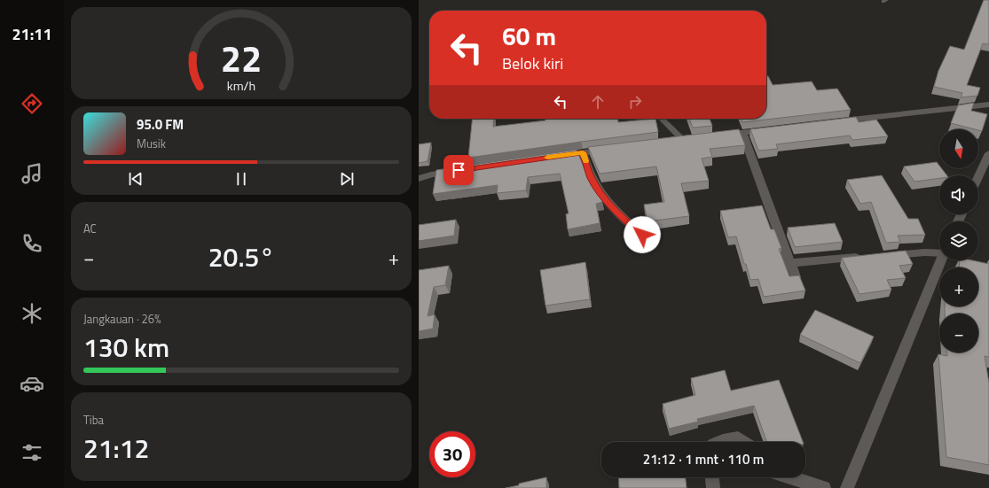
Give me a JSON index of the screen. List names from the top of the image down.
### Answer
{
  "north": "bottom",
  "page": {
    "tabs": "21:11",
    "turn": ["60 m", "Belok kiri"],
    "song": ["95.0 FM", "Musik"],
    "map_buttons": ["+", "−"],
    "tile": [
      "AC",
      ["Jangkauan · 26%", "130 km"],
      ["Tiba", "21:12"]
    ],
    "heat": ["−", "20.5°", "+"],
    "limit": "30",
    "trip": "21:12 · 1 mnt · 110 m",
    "gauge": ["22", "km/h"]
  }
}
